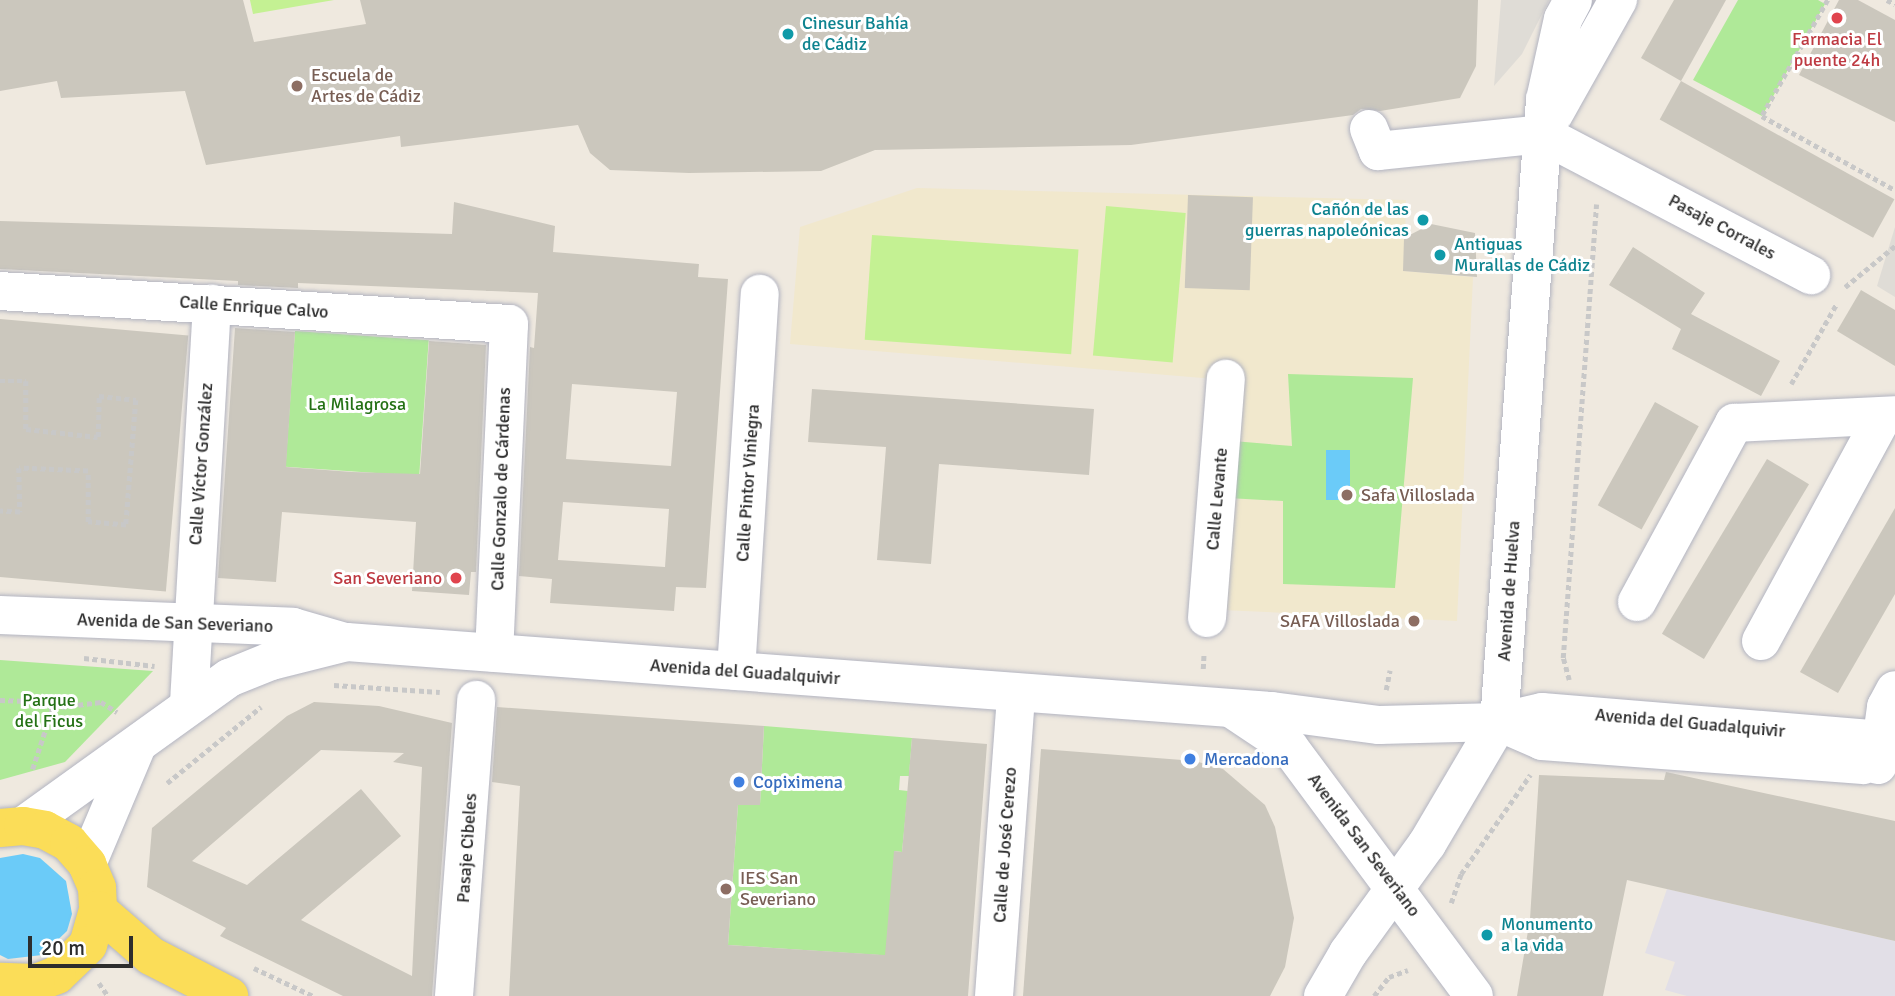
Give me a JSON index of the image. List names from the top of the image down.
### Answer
{
  "streets": {
    "street": [
      "Pasaje Corrales",
      "Calle Enrique Calvo",
      "Calle Víctor González",
      "Calle Pintor Viniegra",
      "Calle Gonzalo de Cárdenas",
      "Calle Levante",
      "Avenida de Huelva",
      "Avenida de San Severiano",
      "Avenida del Guadalquivir",
      "Calle de José Cerezo",
      "Avenida San Severiano",
      "Pasaje Cibeles"
    ]
  },
  "crossings": [
    ["Pasaje Corrales", "Avenida de Huelva"],
    ["Calle Enrique Calvo", "Calle Víctor González"],
    ["Calle Enrique Calvo", "Calle Gonzalo de Cárdenas"],
    ["Calle Víctor González", "Avenida de San Severiano"],
    ["Calle Víctor González", "Avenida del Guadalquivir"],
    ["Calle Pintor Viniegra", "Avenida del Guadalquivir"],
    ["Calle Gonzalo de Cárdenas", "Avenida del Guadalquivir"],
    ["Avenida de Huelva", "Avenida del Guadalquivir"],
    ["Avenida de Huelva", "Avenida San Severiano"],
    ["Avenida de San Severiano", "Avenida del Guadalquivir"],
    ["Avenida del Guadalquivir", "Calle de José Cerezo"],
    ["Avenida del Guadalquivir", "Avenida San Severiano"]
  ],
  "parks": ["La Milagrosa", "Parque del Ficus"],
  "places": [
    "Farmacia El puente 24h",
    "Cinesur Bahía de Cádiz",
    "Escuela de Artes de Cádiz",
    "Cañón de las guerras napoleónicas",
    "Antiguas Murallas de Cádiz",
    "Safa Villoslada",
    "San Severiano",
    "SAFA Villoslada",
    "Mercadona",
    "Copiximena",
    "IES San Severiano",
    "Monumento a la vida"
  ],
  "scale_bar": "20 m"
}
